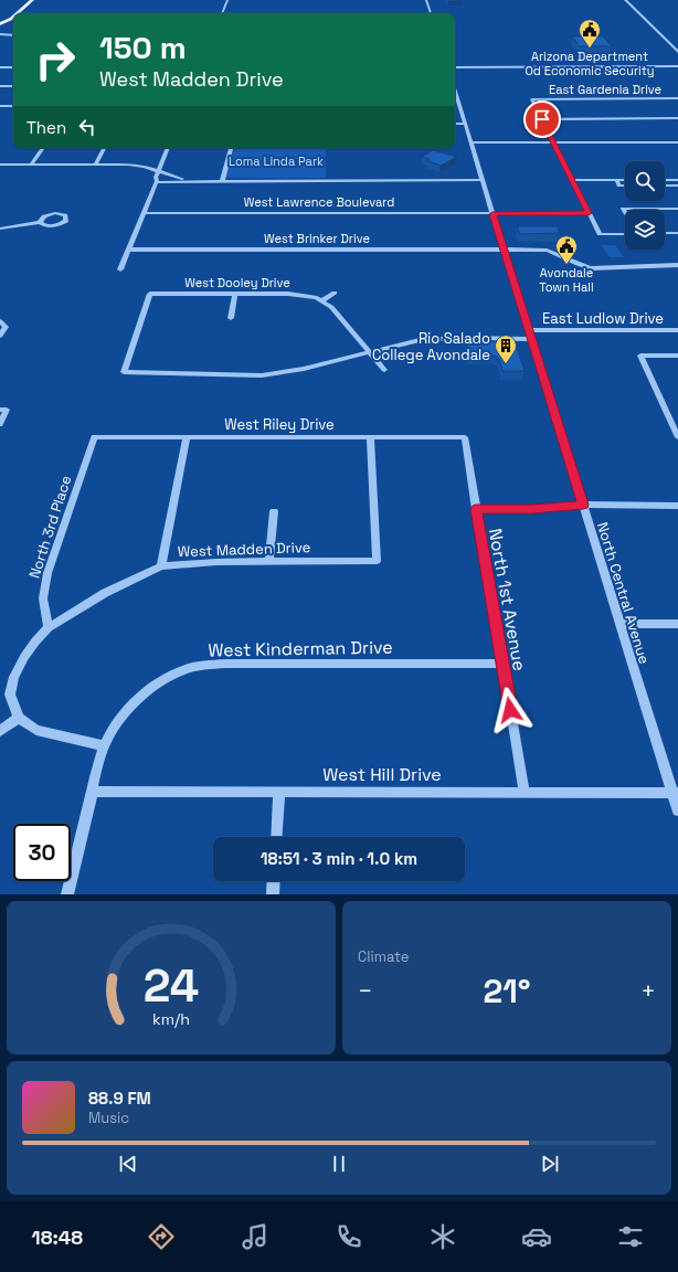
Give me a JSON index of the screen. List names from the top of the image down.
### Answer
{
  "streets": {
    "street": [
      "East Gardenia Drive",
      "West Lawrence Boulevard",
      "West Brinker Drive",
      "West Dooley Drive",
      "East Ludlow Drive",
      "West Riley Drive",
      "North 3rd Place",
      "West Madden Drive",
      "North Central Avenue",
      "North 1st Avenue",
      "West Kinderman Drive",
      "West Hill Drive"
    ]
  },
  "crossings": [
    ["West Lawrence Boulevard", "North Central Avenue"],
    ["West Brinker Drive", "North Central Avenue"],
    ["East Ludlow Drive", "North Central Avenue"],
    ["West Riley Drive", "North 3rd Place"],
    ["West Riley Drive", "West Madden Drive"],
    ["West Riley Drive", "North 1st Avenue"],
    ["North 3rd Place", "West Madden Drive"],
    ["North Central Avenue", "West Hill Drive"],
    ["North 1st Avenue", "West Kinderman Drive"],
    ["North 1st Avenue", "West Hill Drive"],
    ["West Kinderman Drive", "West Hill Drive"]
  ],
  "parks": ["Loma Linda Park"],
  "places": {
    "public building": ["Arizona Department Od Economic Security", "Avondale Town Hall"],
    "building": ["Rio Salado College Avondale"]
  },
  "page": {
    "turn": ["150 m", "West Madden Drive"],
    "then": "Then",
    "limit": "30",
    "trip": "18:51 · 3 min · 1.0 km",
    "tile": "Climate",
    "heat": ["−", "21°", "+"],
    "song": ["88.9 FM", "Music"],
    "tabs": "18:48",
    "gauge": ["24", "km/h"]
  }
}
